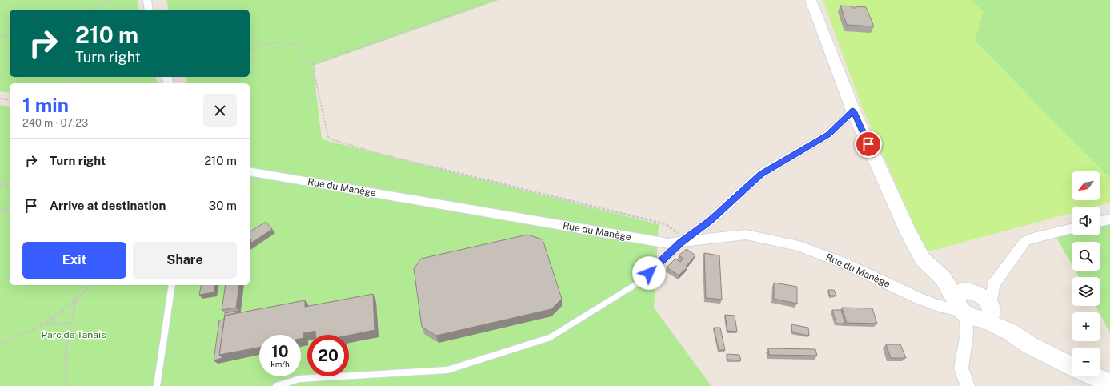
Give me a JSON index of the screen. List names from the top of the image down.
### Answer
{
  "streets": {
    "street": ["Rue du Manège"]
  },
  "parks": ["Parc de Tanaïs"],
  "north": "bottom left",
  "page": {
    "turn": ["210 m", "Turn right"],
    "heading": ["1 min", "240 m · 07:23"],
    "list": [
      {
        "name": "Turn right",
        "value": "210 m"
      },
      {
        "name": "Arrive at destination",
        "value": "30 m"
      }
    ],
    "map_buttons": ["+", "−"],
    "buttons": ["Exit", "Share"],
    "speed": "10 km/h",
    "limit": "20"
  }
}
